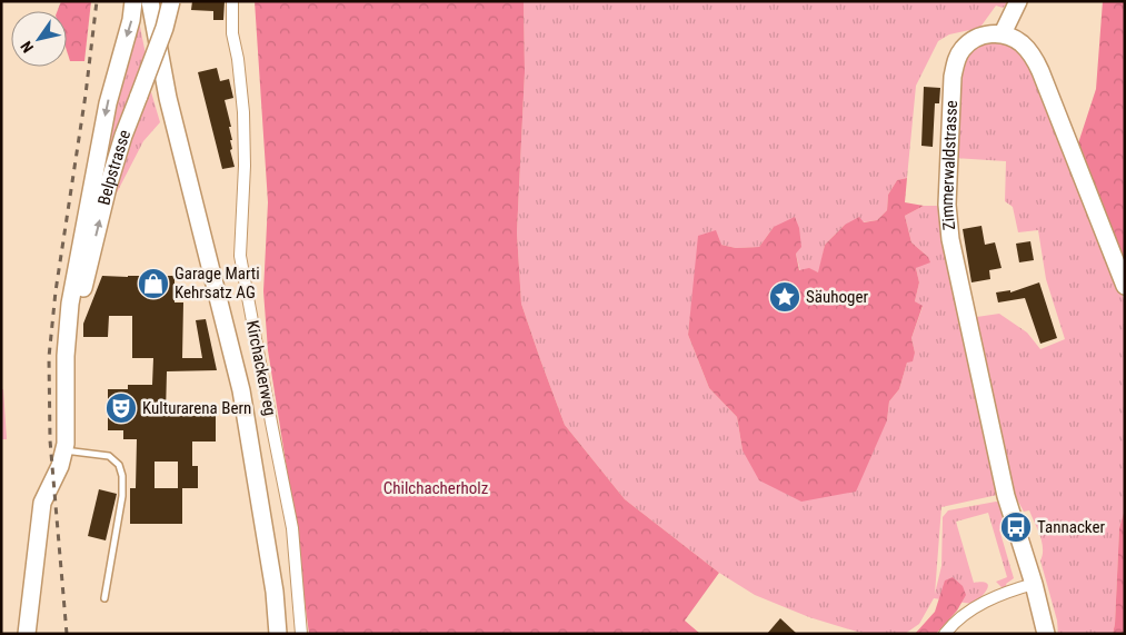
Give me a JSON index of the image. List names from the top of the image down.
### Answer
{
  "streets": {
    "street": ["Zimmerwaldstrasse", "Belpstrasse", "Kirchackerweg"]
  },
  "parks": ["Chilchacherholz"],
  "places": {
    "shop": ["Garage Marti Kehrsatz AG"],
    "place": ["Säuhoger"],
    "theatre": ["Kulturarena Bern"],
    "bus stop": ["Tannacker"]
  },
  "north": "bottom left"
}
